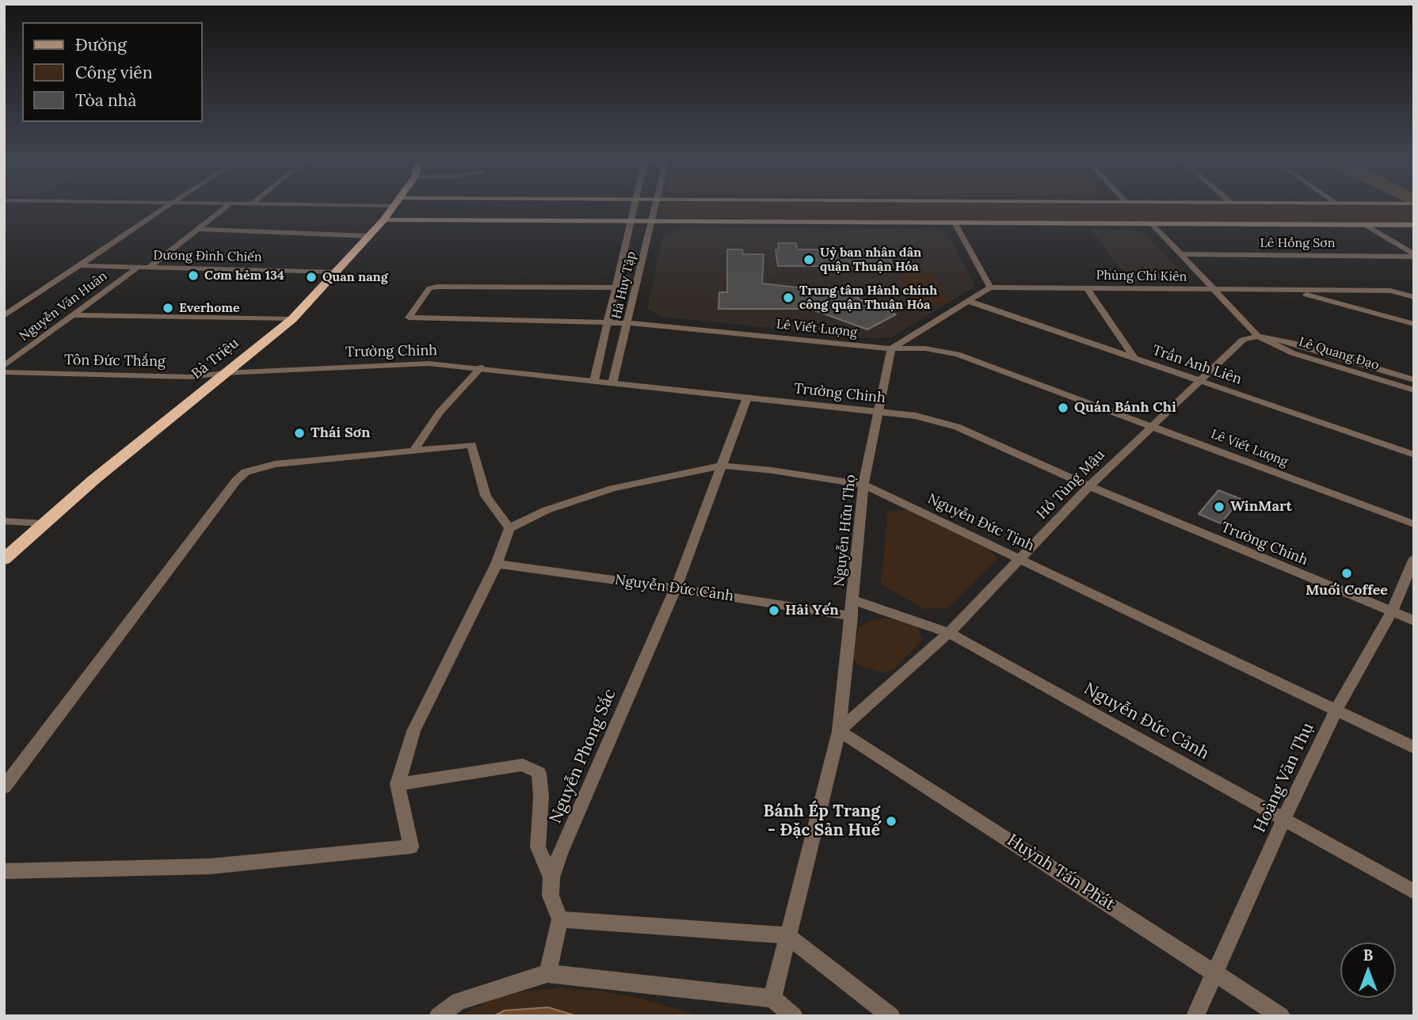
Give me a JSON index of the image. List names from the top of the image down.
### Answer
{
  "streets": {
    "highway": ["Bà Triệu"],
    "street": [
      "Lê Hồng Sơn",
      "Dương Đình Chiến",
      "Phùng Chí Kiên",
      "Hà Huy Tập",
      "Nguyễn Văn Huân",
      "Lê Viết Lượng",
      "Trường Chinh",
      "Lê Quang Đạo",
      "Tôn Đức Thắng",
      "Trần Anh Liên",
      "Hồ Tùng Mậu",
      "Nguyễn Đức Tịnh",
      "Nguyễn Hữu Thọ",
      "Nguyễn Đức Cảnh",
      "Nguyễn Phong Sắc",
      "Hoàng Văn Thụ",
      "Huỳnh Tấn Phát"
    ]
  },
  "crossings": [
    ["Lê Hồng Sơn", "Lê Quang Đạo"],
    ["Dương Đình Chiến", "Nguyễn Văn Huân"],
    ["Dương Đình Chiến", "Bà Triệu"],
    ["Phùng Chí Kiên", "Lê Quang Đạo"],
    ["Hà Huy Tập", "Lê Viết Lượng"],
    ["Hà Huy Tập", "Trường Chinh"],
    ["Lê Viết Lượng", "Hồ Tùng Mậu"],
    ["Lê Viết Lượng", "Nguyễn Hữu Thọ"],
    ["Trường Chinh", "Bà Triệu"],
    ["Trường Chinh", "Tôn Đức Thắng"],
    ["Trường Chinh", "Hồ Tùng Mậu"],
    ["Trường Chinh", "Nguyễn Hữu Thọ"],
    ["Trường Chinh", "Nguyễn Phong Sắc"],
    ["Trường Chinh", "Hoàng Văn Thụ"],
    ["Lê Quang Đạo", "Hồ Tùng Mậu"],
    ["Bà Triệu", "Tôn Đức Thắng"],
    ["Trần Anh Liên", "Hồ Tùng Mậu"],
    ["Hồ Tùng Mậu", "Nguyễn Đức Tịnh"],
    ["Hồ Tùng Mậu", "Nguyễn Hữu Thọ"],
    ["Hồ Tùng Mậu", "Nguyễn Đức Cảnh"],
    ["Hồ Tùng Mậu", "Huỳnh Tấn Phát"],
    ["Nguyễn Đức Tịnh", "Nguyễn Hữu Thọ"],
    ["Nguyễn Đức Tịnh", "Nguyễn Phong Sắc"],
    ["Nguyễn Đức Tịnh", "Hoàng Văn Thụ"],
    ["Nguyễn Hữu Thọ", "Nguyễn Đức Cảnh"],
    ["Nguyễn Hữu Thọ", "Huỳnh Tấn Phát"],
    ["Nguyễn Đức Cảnh", "Nguyễn Phong Sắc"],
    ["Nguyễn Đức Cảnh", "Hoàng Văn Thụ"],
    ["Hoàng Văn Thụ", "Huỳnh Tấn Phát"]
  ],
  "places": [
    "Uỷ ban nhân dân quận Thuận Hóa",
    "Cơm hẻm 134",
    "Quan nang",
    "Trung tâm Hành chính công quận Thuận Hóa",
    "Everhome",
    "Quán Bánh Chi",
    "Thái Sơn",
    "WinMart",
    "Muối Coffee",
    "Hải Yến",
    "Bánh Ép Trang - Đặc Sản Huế"
  ],
  "legend": ["Đường", "Công viên", "Tòa nhà"],
  "north": "top"
}
